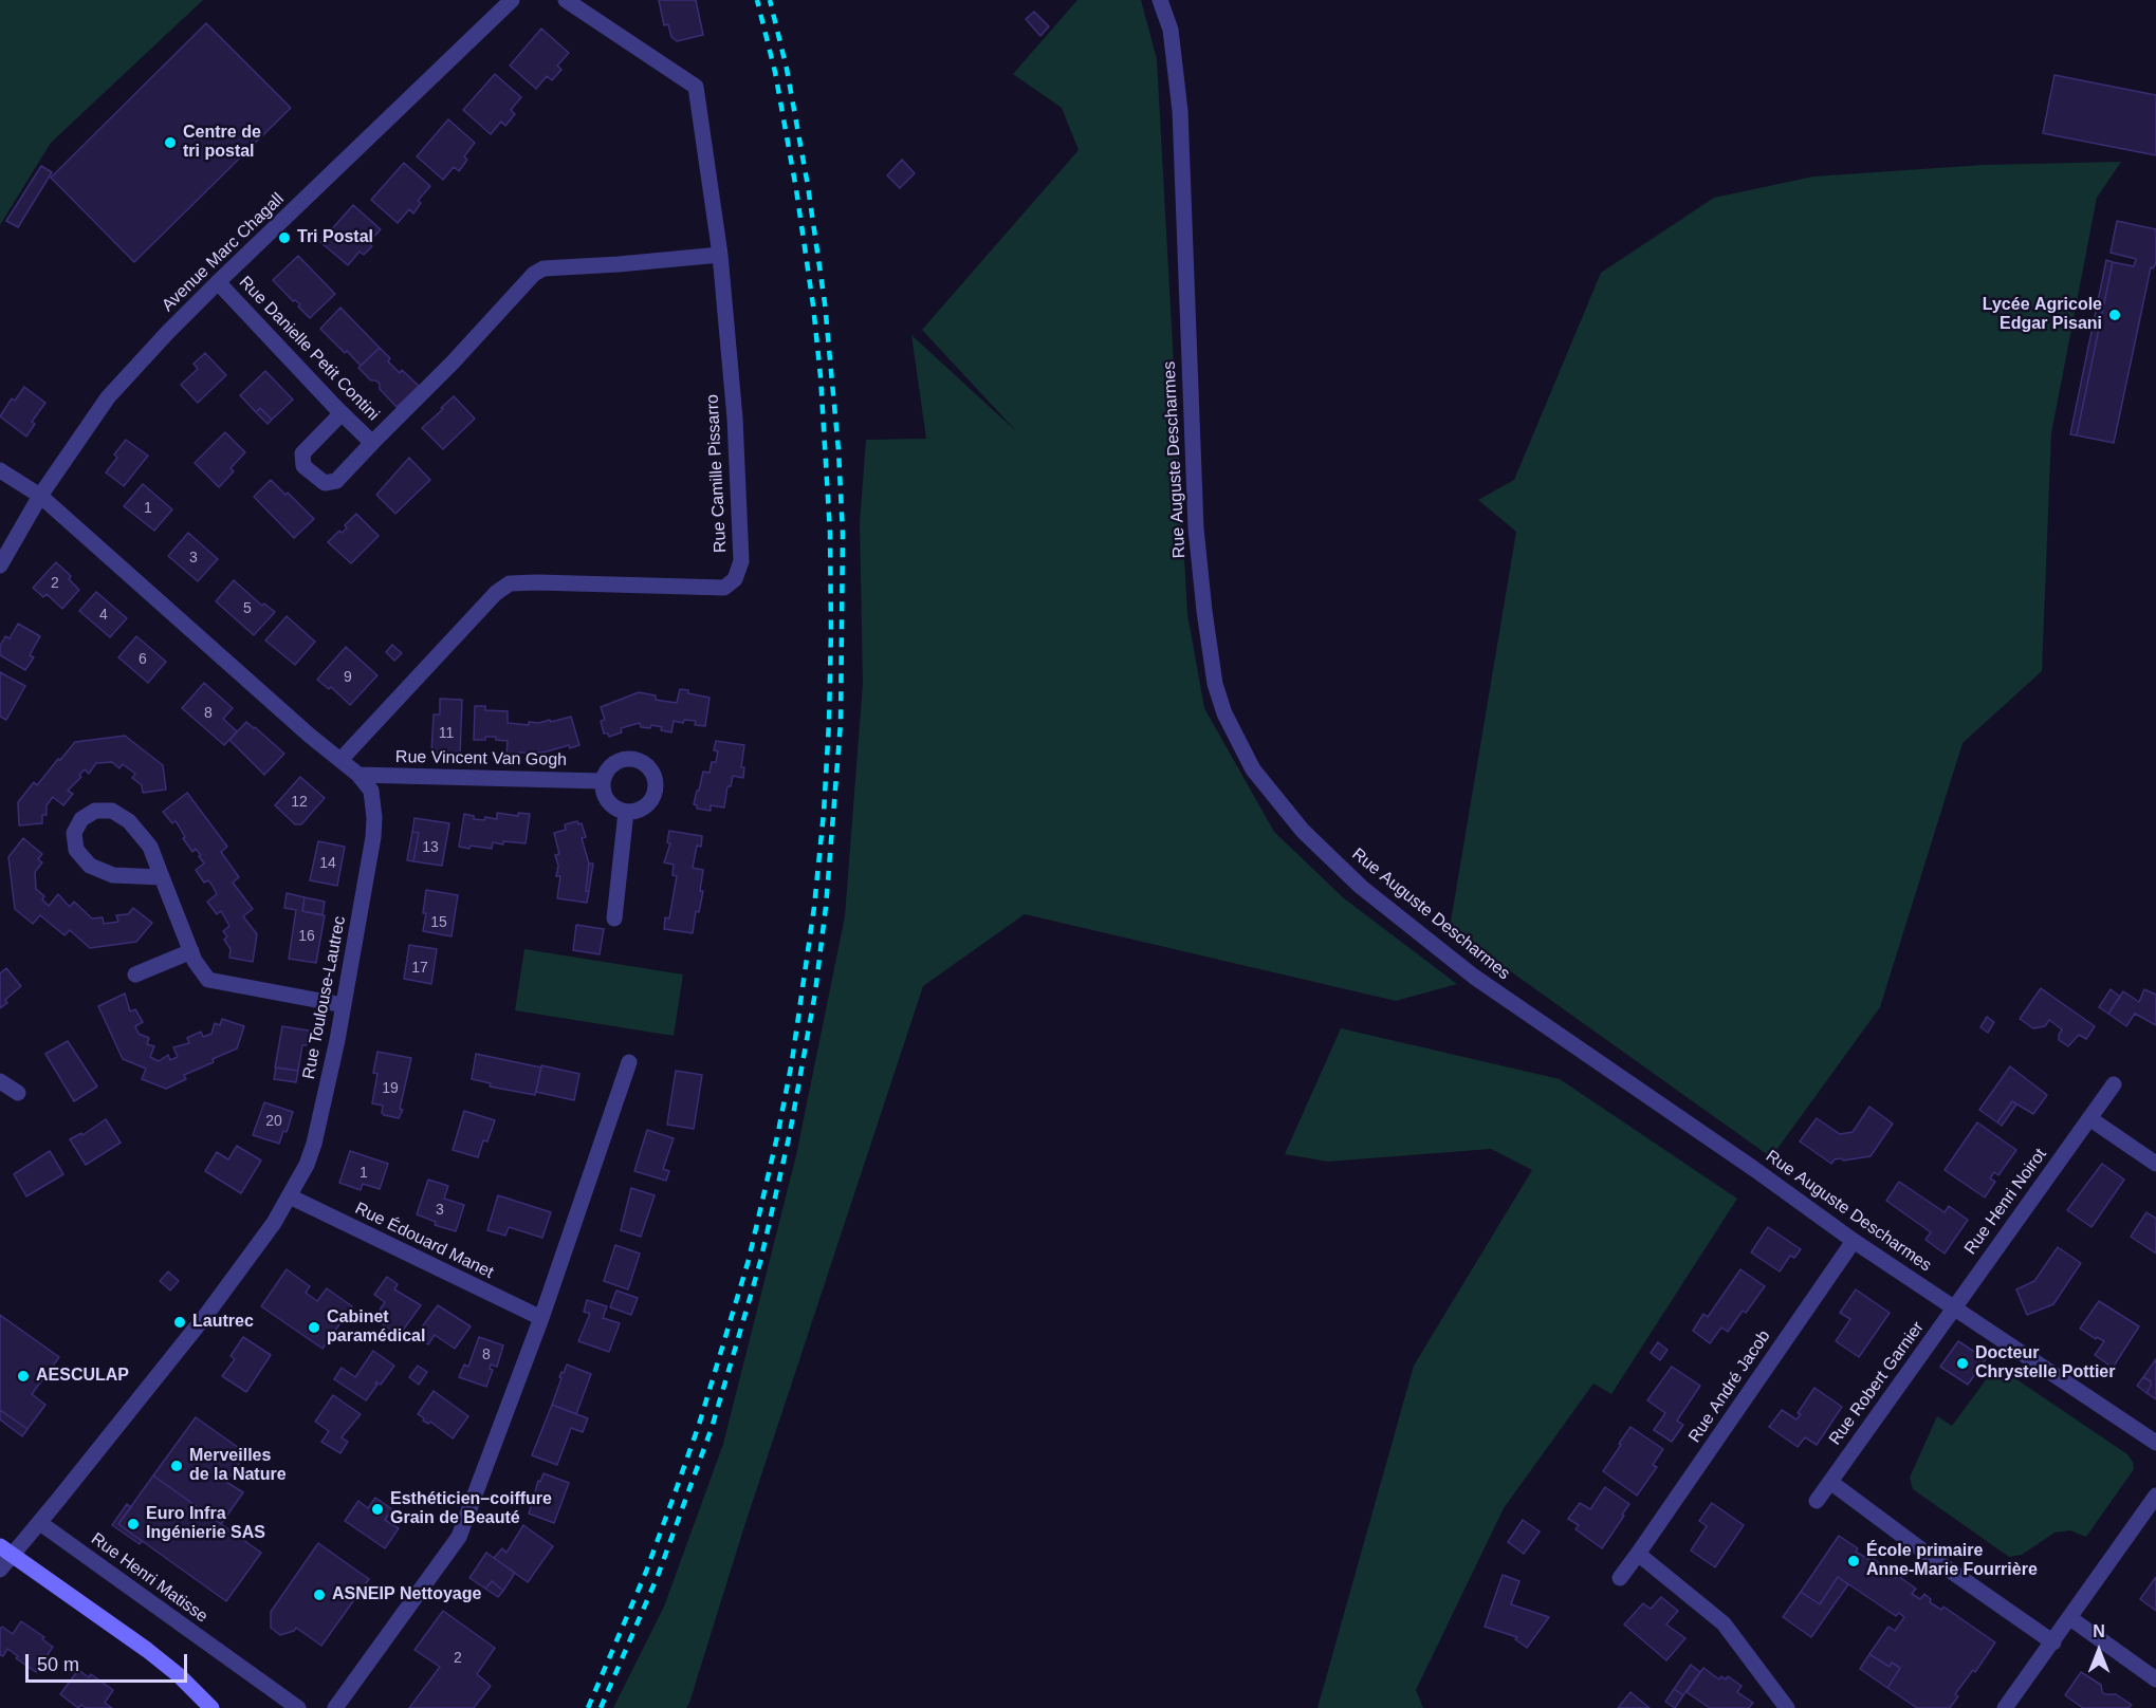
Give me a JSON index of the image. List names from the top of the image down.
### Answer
{
  "streets": {
    "street": [
      "Avenue Marc Chagall",
      "Rue Danielle Petit Contini",
      "Rue Auguste Descharmes",
      "Rue Camille Pissarro",
      "Rue Vincent Van Gogh",
      "Rue Toulouse-Lautrec",
      "Rue Henri Noirot",
      "Rue Édouard Manet",
      "Rue Robert Garnier",
      "Rue André Jacob",
      "Rue Henri Matisse"
    ]
  },
  "crossings": [
    ["Avenue Marc Chagall", "Rue Danielle Petit Contini"],
    ["Avenue Marc Chagall", "Rue Toulouse-Lautrec"],
    ["Rue Danielle Petit Contini", "Rue Camille Pissarro"],
    ["Rue Auguste Descharmes", "Rue Henri Noirot"],
    ["Rue Auguste Descharmes", "Rue Robert Garnier"],
    ["Rue Auguste Descharmes", "Rue André Jacob"],
    ["Rue Camille Pissarro", "Rue Toulouse-Lautrec"],
    ["Rue Vincent Van Gogh", "Rue Toulouse-Lautrec"],
    ["Rue Toulouse-Lautrec", "Rue Édouard Manet"],
    ["Rue Toulouse-Lautrec", "Rue Henri Matisse"],
    ["Rue Henri Noirot", "Rue Robert Garnier"]
  ],
  "places": [
    "Centre de tri postal",
    "Tri Postal",
    "Lycée Agricole Edgar Pisani",
    "Lautrec",
    "Cabinet paramédical",
    "Docteur Chrystelle Pottier",
    "AESCULAP",
    "Merveilles de la Nature",
    "Esthéticien–coiffure Grain de Beauté",
    "Euro Infra Ingénierie SAS",
    "École primaire Anne-Marie Fourrière",
    "ASNEIP Nettoyage"
  ],
  "house_numbers": [
    "1",
    "3",
    "2",
    "5",
    "4",
    "6",
    "9",
    "8",
    "11",
    "12",
    "13",
    "14",
    "15",
    "16",
    "17",
    "19",
    "20",
    "1",
    "3",
    "8",
    "2"
  ],
  "scale_bar": "50 m",
  "north": "top"
}
